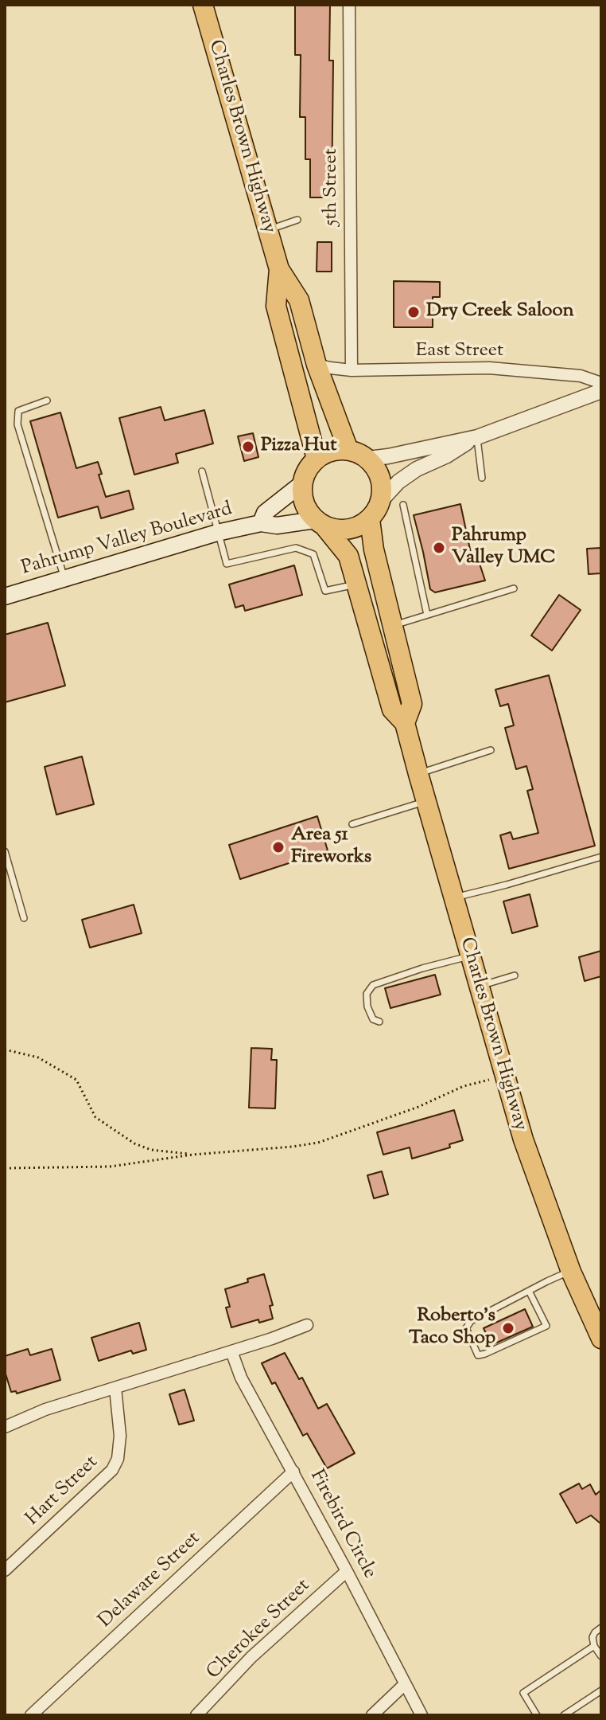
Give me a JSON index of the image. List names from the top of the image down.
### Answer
{
  "streets": {
    "main road": ["Charles Brown Highway", "Pahrump Valley Boulevard"],
    "street": [
      "5th Street",
      "East Street",
      "Hart Street",
      "Firebird Circle",
      "Delaware Street",
      "Cherokee Street"
    ]
  },
  "crossings": [
    ["Charles Brown Highway", "East Street"],
    ["Charles Brown Highway", "Pahrump Valley Boulevard"],
    ["5th Street", "East Street"],
    ["Firebird Circle", "Delaware Street"],
    ["Firebird Circle", "Cherokee Street"]
  ],
  "places": [
    "Dry Creek Saloon",
    "Pizza Hut",
    "Pahrump Valley UMC",
    "Area 51 Fireworks",
    "Roberto's Taco Shop"
  ]
}
